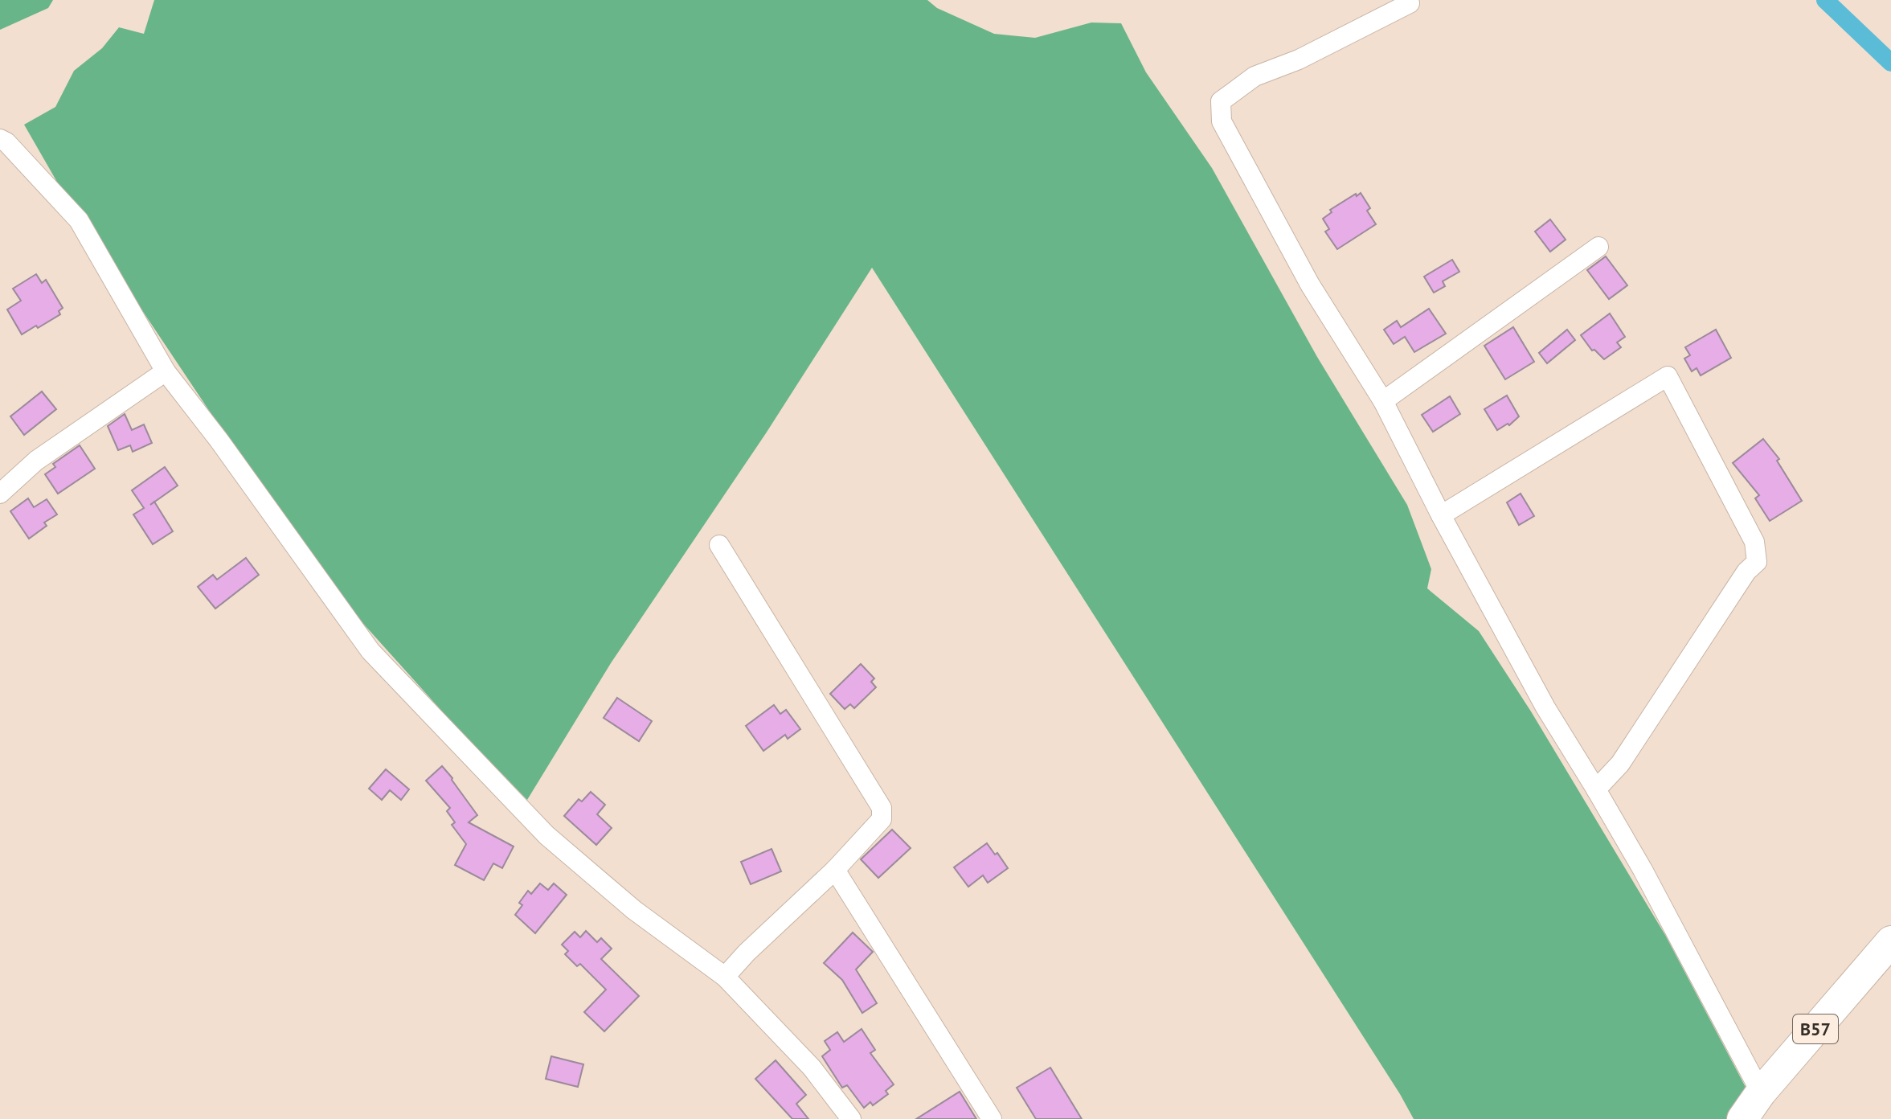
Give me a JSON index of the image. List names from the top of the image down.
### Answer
{
  "streets": {
    "main road": ["B57"]
  }
}
